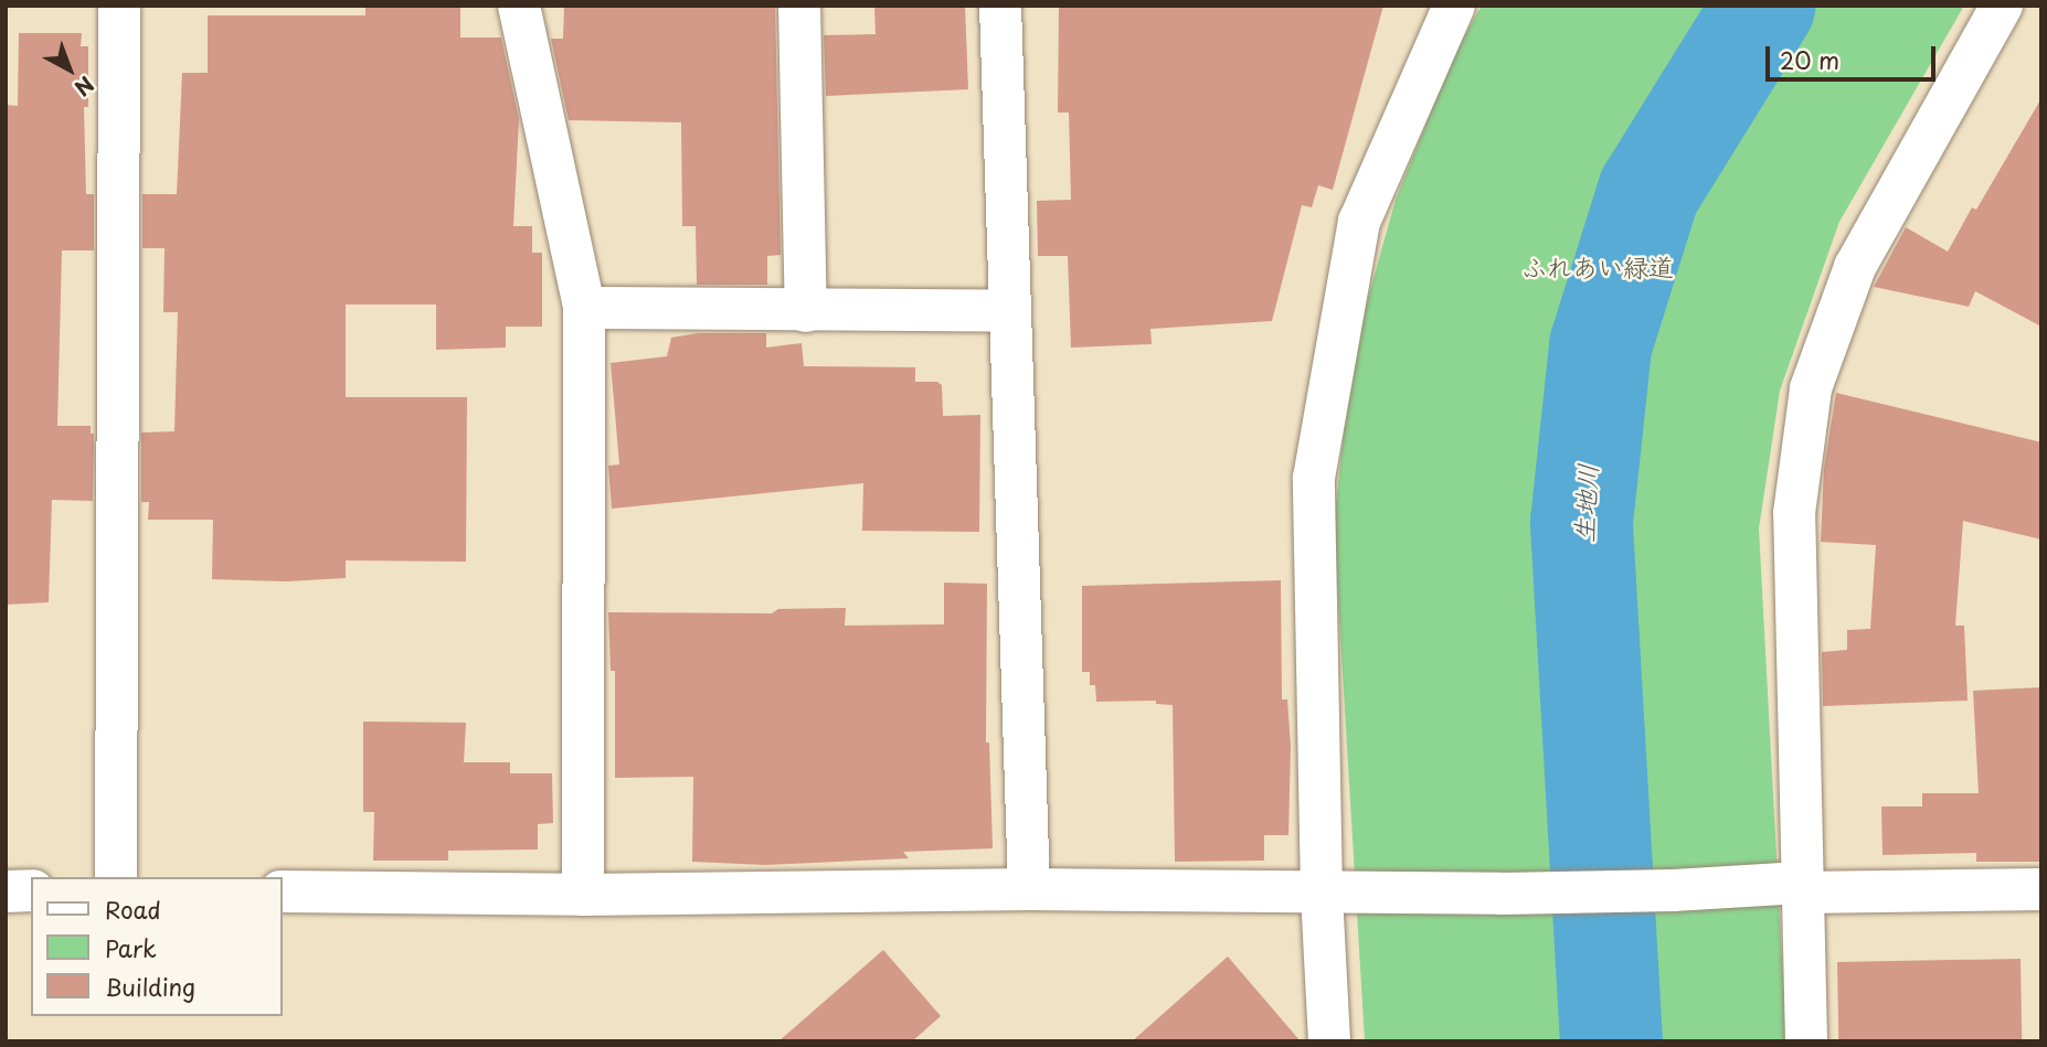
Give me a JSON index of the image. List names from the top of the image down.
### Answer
{
  "water": ["生地川"],
  "parks": ["ふれあい緑道"],
  "legend": ["Road", "Park", "Building"],
  "scale_bar": "20 m",
  "north": "bottom right"
}
